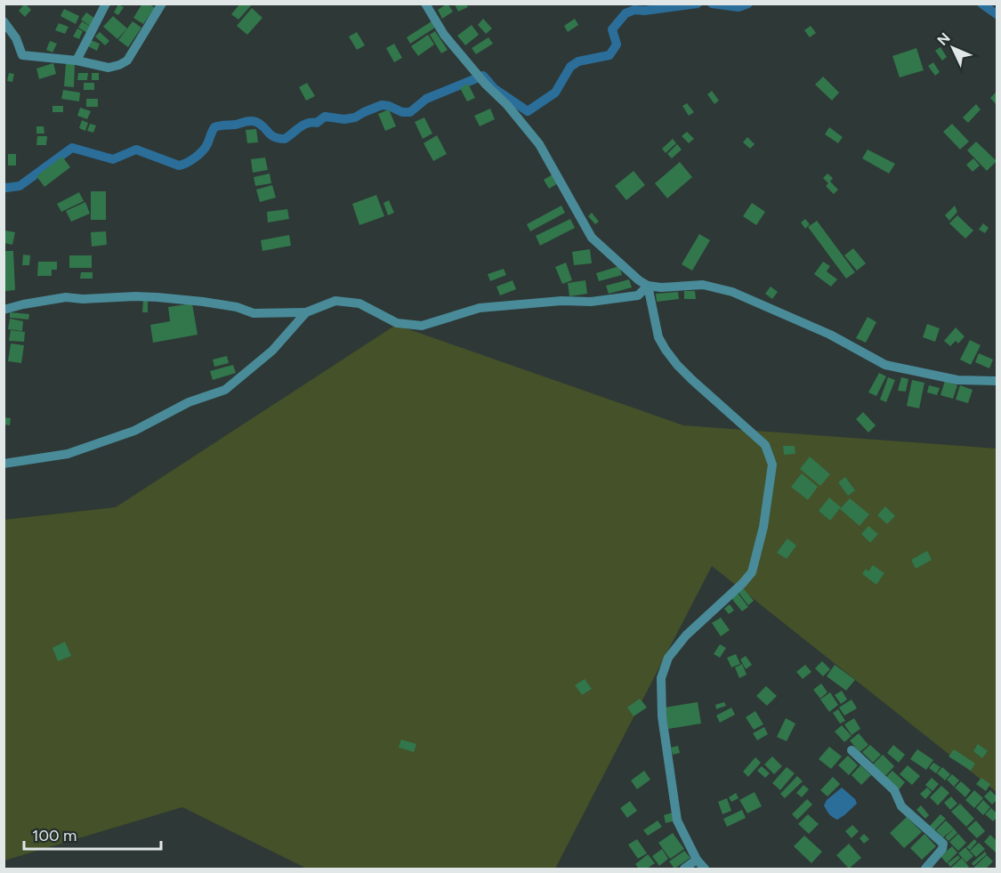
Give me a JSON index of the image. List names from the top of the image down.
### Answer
{
  "scale_bar": "100 m",
  "north": "top left"
}
